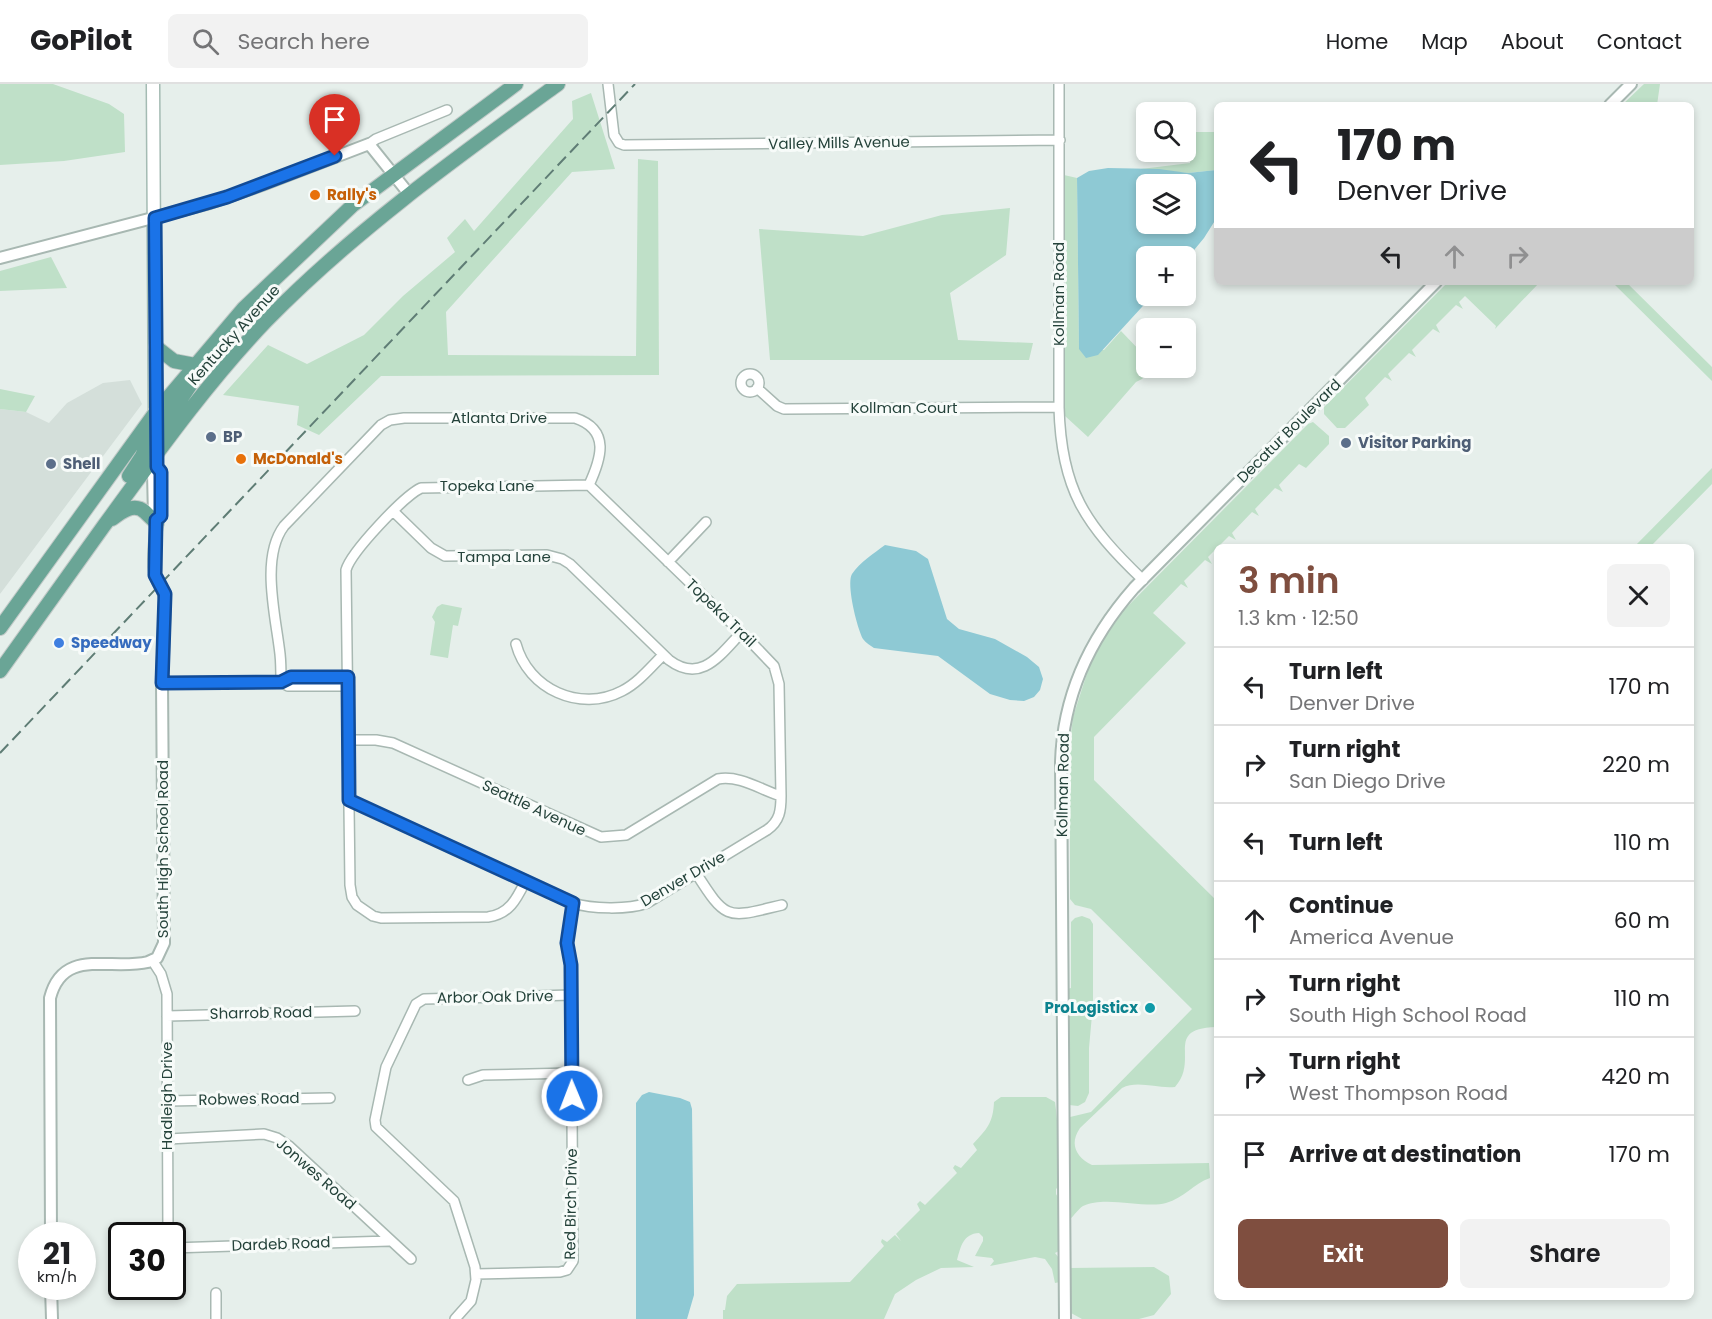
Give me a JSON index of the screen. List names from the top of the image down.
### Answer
{
  "streets": {
    "main road": ["Kentucky Avenue", "South High School Road"],
    "street": [
      "Valley Mills Avenue",
      "Kollman Road",
      "Kollman Court",
      "Atlanta Drive",
      "Decatur Boulevard",
      "Topeka Lane",
      "Tampa Lane",
      "Topeka Trail",
      "Seattle Avenue",
      "Denver Drive",
      "Arbor Oak Drive",
      "Sharrob Road",
      "Hadleigh Drive",
      "Robwes Road",
      "Jonwes Road",
      "Red Birch Drive",
      "Dardeb Road"
    ]
  },
  "crossings": [
    ["Valley Mills Avenue", "Kollman Road"],
    ["Kollman Road", "Kollman Court"],
    ["Kollman Road", "Decatur Boulevard"],
    ["Kentucky Avenue", "South High School Road"],
    ["Atlanta Drive", "Topeka Lane"],
    ["Atlanta Drive", "Topeka Trail"],
    ["Topeka Lane", "Tampa Lane"],
    ["Topeka Lane", "Topeka Trail"],
    ["Topeka Lane", "Seattle Avenue"],
    ["Topeka Lane", "Denver Drive"],
    ["Tampa Lane", "Topeka Trail"],
    ["Topeka Trail", "Seattle Avenue"],
    ["Topeka Trail", "Denver Drive"],
    ["South High School Road", "Hadleigh Drive"],
    ["Denver Drive", "Red Birch Drive"],
    ["Arbor Oak Drive", "Red Birch Drive"],
    ["Sharrob Road", "Hadleigh Drive"],
    ["Hadleigh Drive", "Robwes Road"],
    ["Hadleigh Drive", "Jonwes Road"],
    ["Jonwes Road", "Dardeb Road"]
  ],
  "places": [
    "Rally's",
    "BP",
    "Visitor Parking",
    "McDonald's",
    "Shell",
    "Speedway",
    "ProLogisticx"
  ],
  "page": {
    "header": "GoPilot",
    "search": "Search here",
    "nav": [
      "Home",
      "Map",
      "About",
      "Contact"
    ],
    "map_buttons": ["+", "−"],
    "turn": ["170 m", "Denver Drive"],
    "heading": ["3 min", "1.3 km · 12:50"],
    "list": [
      {
        "name": "Turn left",
        "note": "Denver Drive",
        "value": "170 m"
      },
      {
        "name": "Turn right",
        "note": "San Diego Drive",
        "value": "220 m"
      },
      {
        "name": "Turn left",
        "value": "110 m"
      },
      {
        "name": "Continue",
        "note": "America Avenue",
        "value": "60 m"
      },
      {
        "name": "Turn right",
        "note": "South High School Road",
        "value": "110 m"
      },
      {
        "name": "Turn right",
        "note": "West Thompson Road",
        "value": "420 m"
      },
      {
        "name": "Arrive at destination",
        "value": "170 m"
      }
    ],
    "buttons": ["Exit", "Share"],
    "speed": "21 km/h",
    "limit": "30"
  }
}
